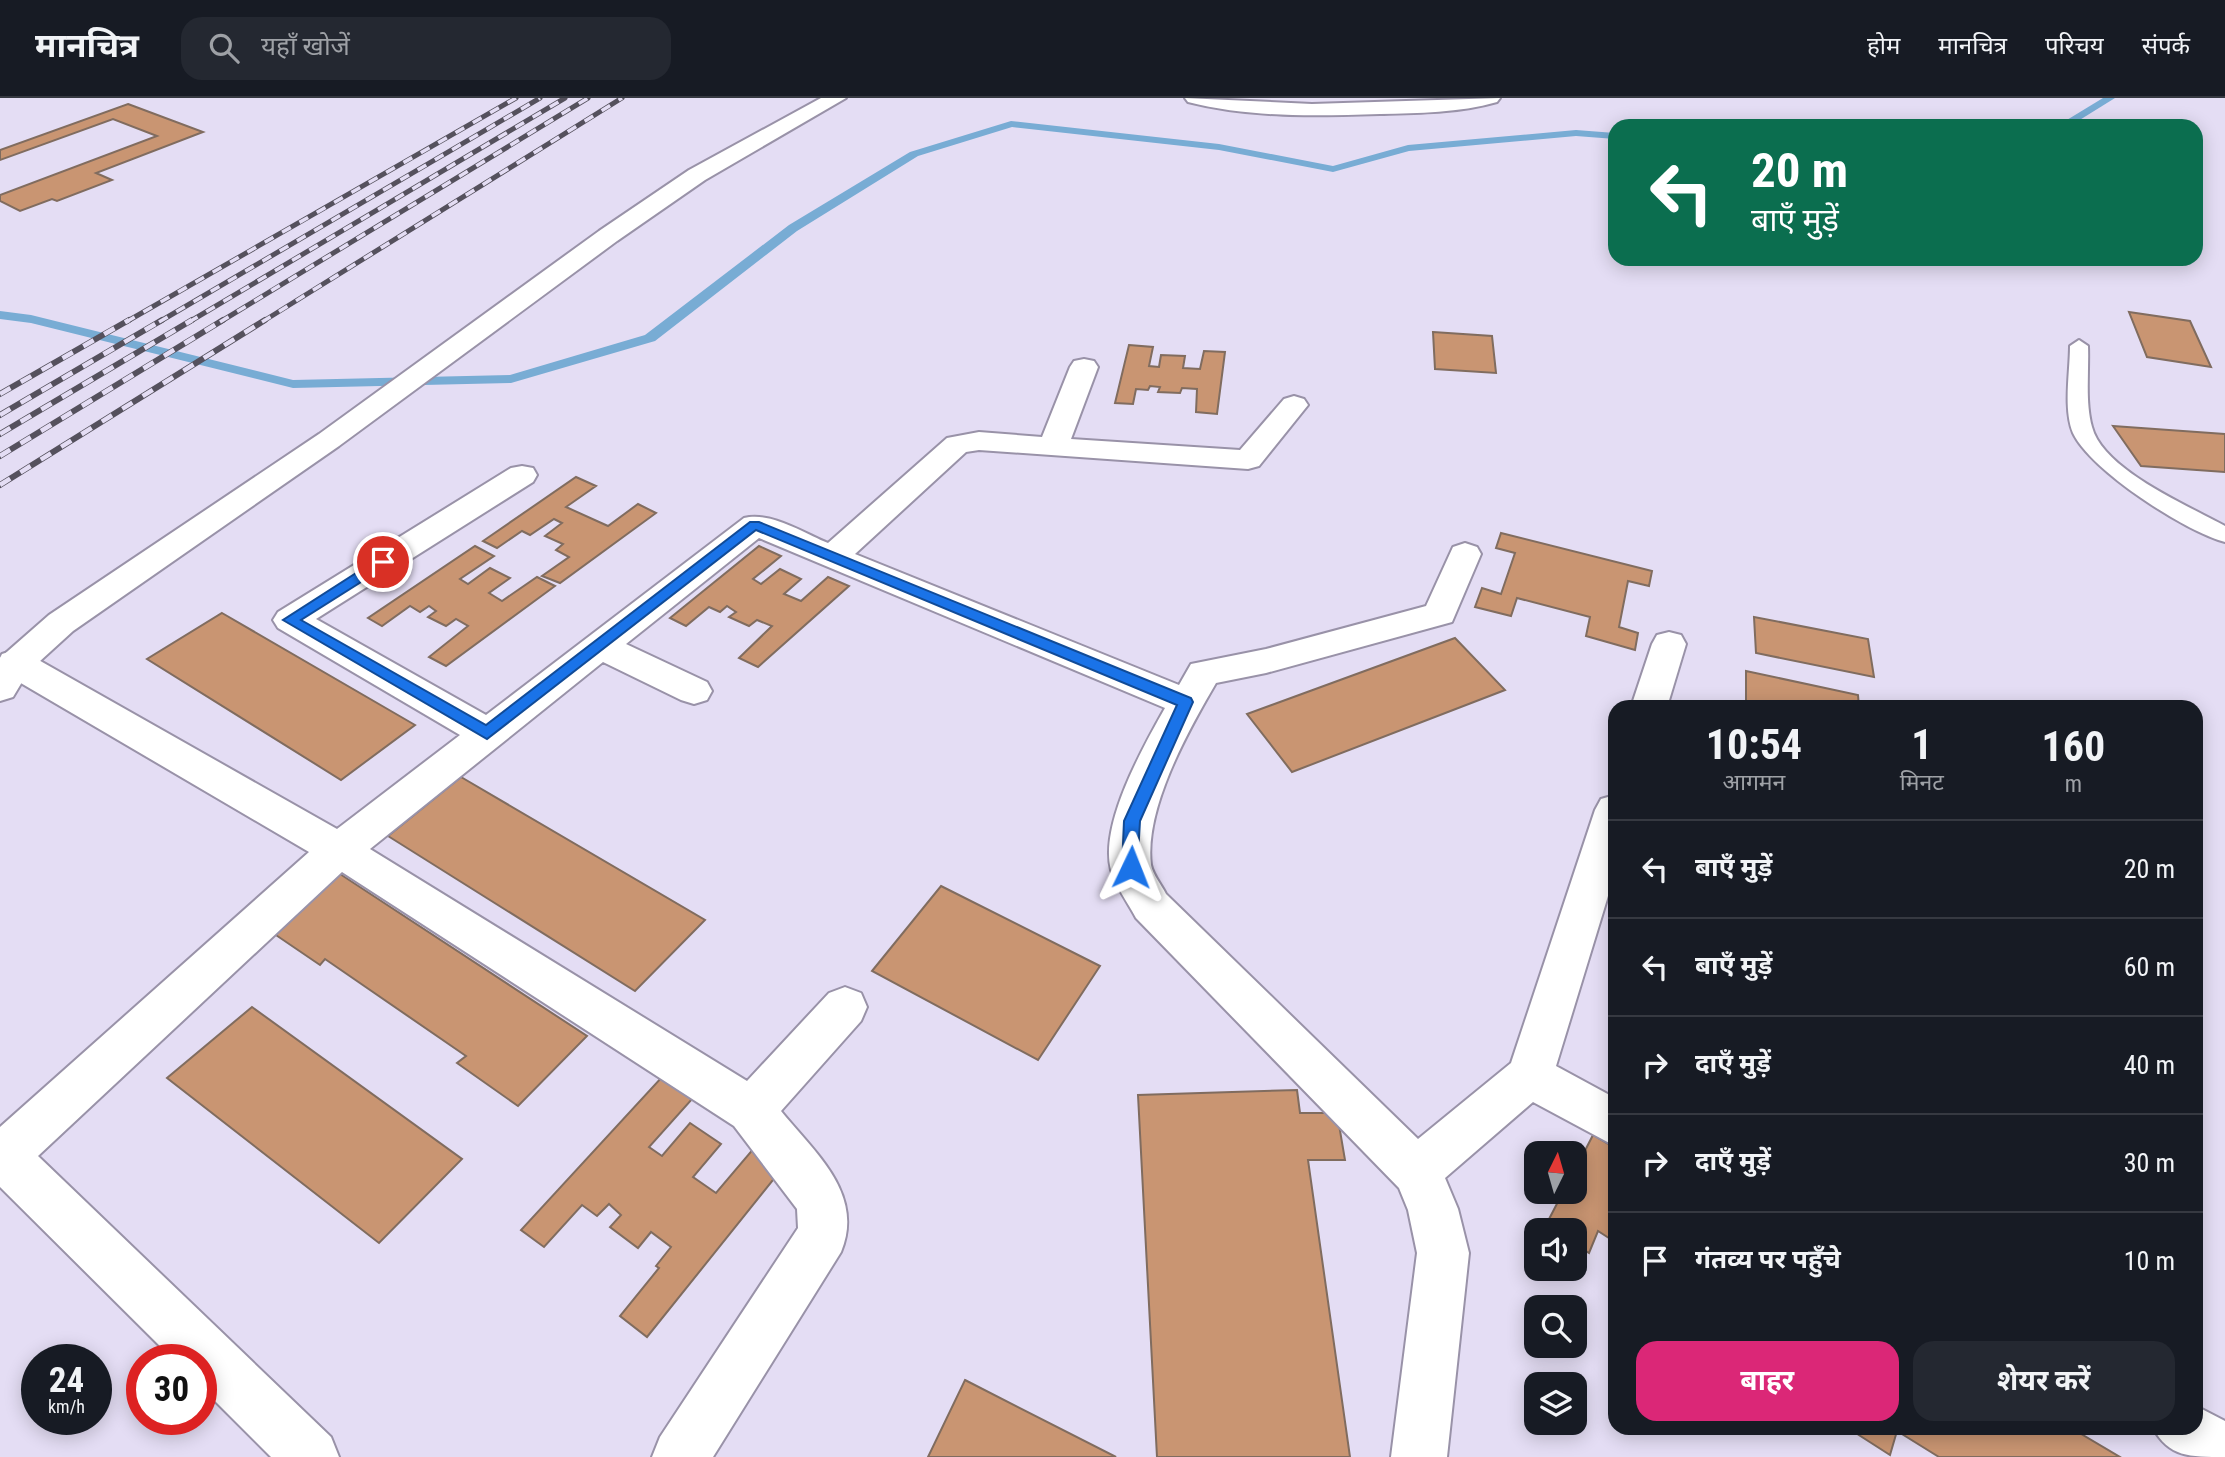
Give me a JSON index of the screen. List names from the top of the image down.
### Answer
{
  "north": "top",
  "page": {
    "header": "मानचित्र",
    "search": "यहाँ खोजें",
    "nav": [
      "होम",
      "मानचित्र",
      "परिचय",
      "संपर्क"
    ],
    "turn": ["20 m", "बाएँ मुड़ें"],
    "eta": [
      "10:54",
      "आगमन",
      "1",
      "मिनट",
      "160",
      "m"
    ],
    "list": [
      {
        "name": "बाएँ मुड़ें",
        "value": "20 m"
      },
      {
        "name": "बाएँ मुड़ें",
        "value": "60 m"
      },
      {
        "name": "दाएँ मुड़ें",
        "value": "40 m"
      },
      {
        "name": "दाएँ मुड़ें",
        "value": "30 m"
      },
      {
        "name": "गंतव्य पर पहुँचे",
        "value": "10 m"
      }
    ],
    "buttons": ["बाहर", "शेयर करें"],
    "speed": "24 km/h",
    "limit": "30"
  }
}
